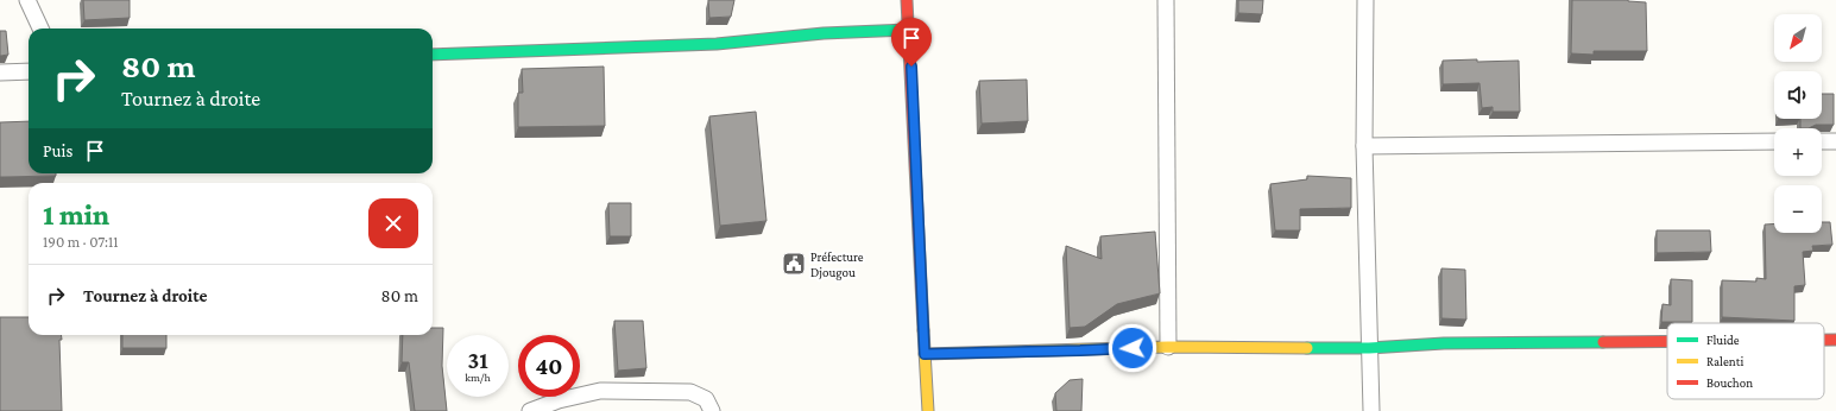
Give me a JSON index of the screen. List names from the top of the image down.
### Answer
{
  "places": {
    "public building": ["Préfecture Djougou"]
  },
  "legend": ["Fluide", "Ralenti", "Bouchon"],
  "north": "bottom left",
  "page": {
    "map_buttons": ["+", "−"],
    "turn": ["80 m", "Tournez à droite"],
    "then": "Puis",
    "heading": ["1 min", "190 m · 07:11"],
    "list": [
      {
        "name": "Tournez à droite",
        "value": "80 m"
      }
    ],
    "speed": "31 km/h",
    "limit": "40"
  }
}
